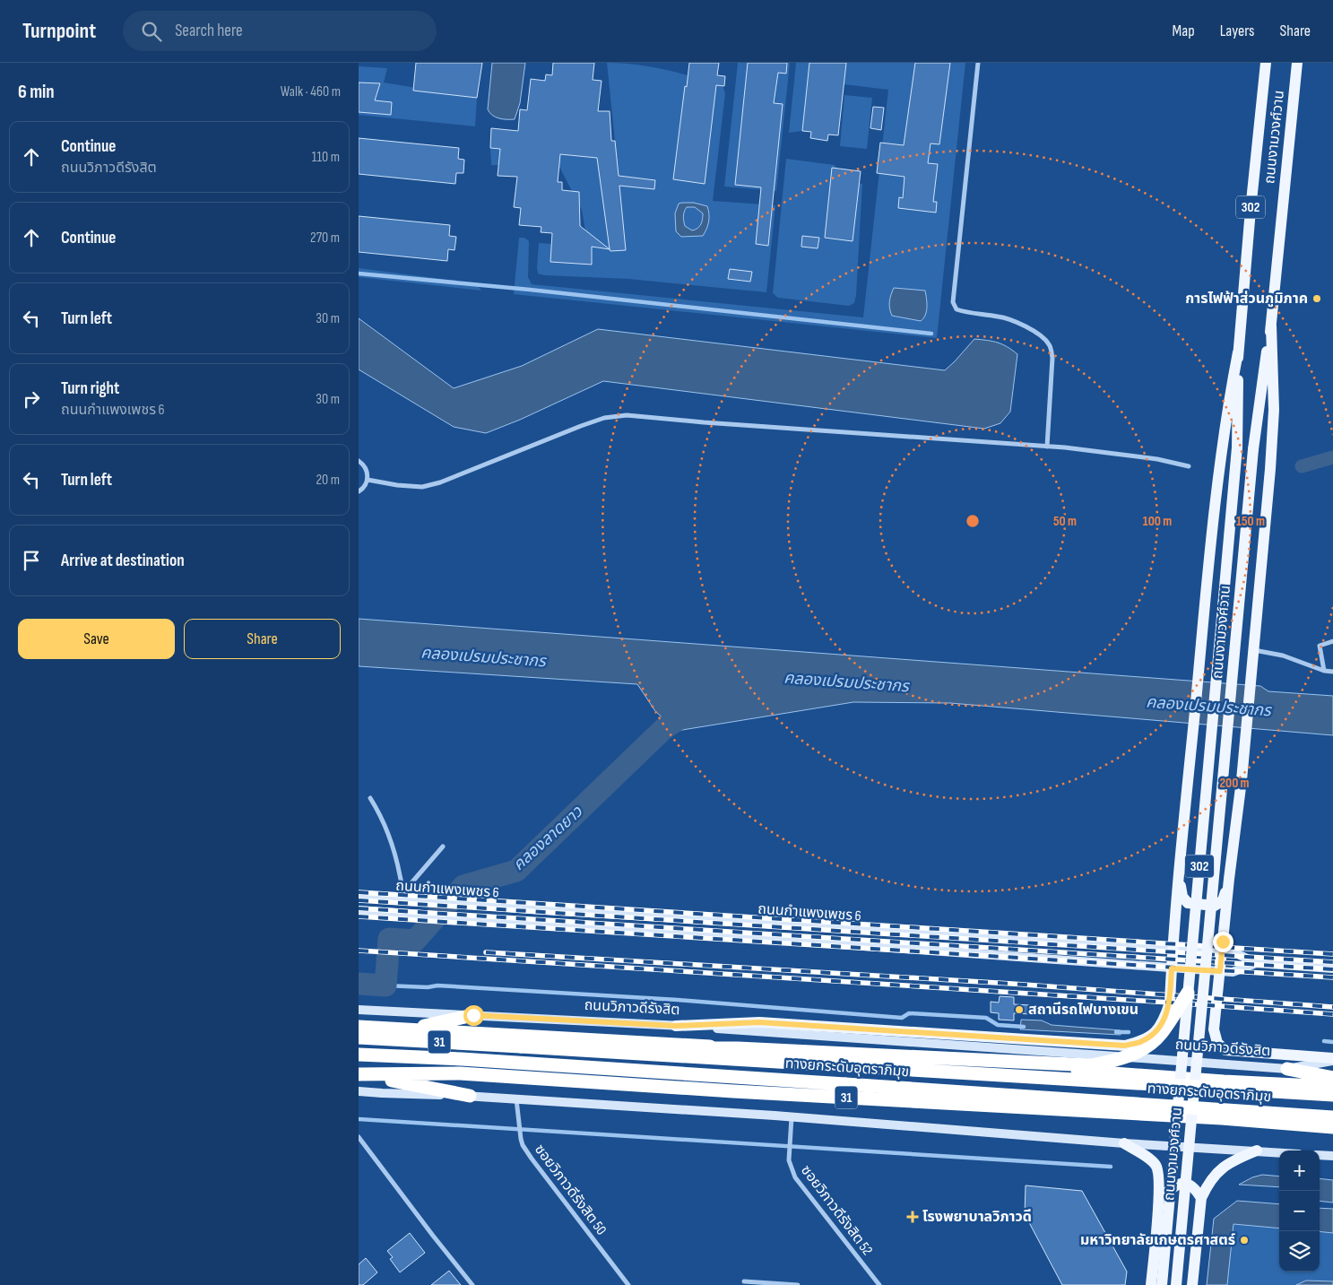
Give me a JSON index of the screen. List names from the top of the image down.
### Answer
{
  "streets": {
    "highway": ["31", "ทางยกระดับอุตราภิมุข"],
    "main road": [
      "ถนนงามวงศ์วาน",
      "302",
      "ถนนกำแพงเพชร 6",
      "ถนนวิภาวดีรังสิต"
    ],
    "street": ["ซอยวิภาวดีรังสิต 50", "ซอยวิภาวดีรังสิต 52"]
  },
  "crossings": [
    ["31", "ซอยวิภาวดีรังสิต 50"],
    ["31", "ซอยวิภาวดีรังสิต 52"]
  ],
  "water": ["คลองเปรมประชากร", "คลองลาดยาว"],
  "places": {
    "other": ["การไฟฟ้าส่วนภูมิภาค", "สถานีรถไฟบางเขน", "มหาวิทยาลัยเกษตรศาสตร์"],
    "health": ["โรงพยาบาลวิภาวดี"]
  },
  "page": {
    "header": "Turnpoint",
    "search": "Search here",
    "nav": ["Map", "Layers", "Share"],
    "heading": ["6 min", "Walk · 460 m"],
    "list": [
      ["Continue", "ถนนวิภาวดีรังสิต", "110 m"],
      ["Continue", "270 m"],
      ["Turn left", "30 m"],
      ["Turn right", "ถนนกำแพงเพชร 6", "30 m"],
      ["Turn left", "20 m"],
      "Arrive at destination"
    ],
    "buttons": ["Save", "Share"],
    "map_buttons": ["+", "−"]
  },
  "rings": [
    "50 m",
    "100 m",
    "150 m",
    "200 m"
  ]
}
